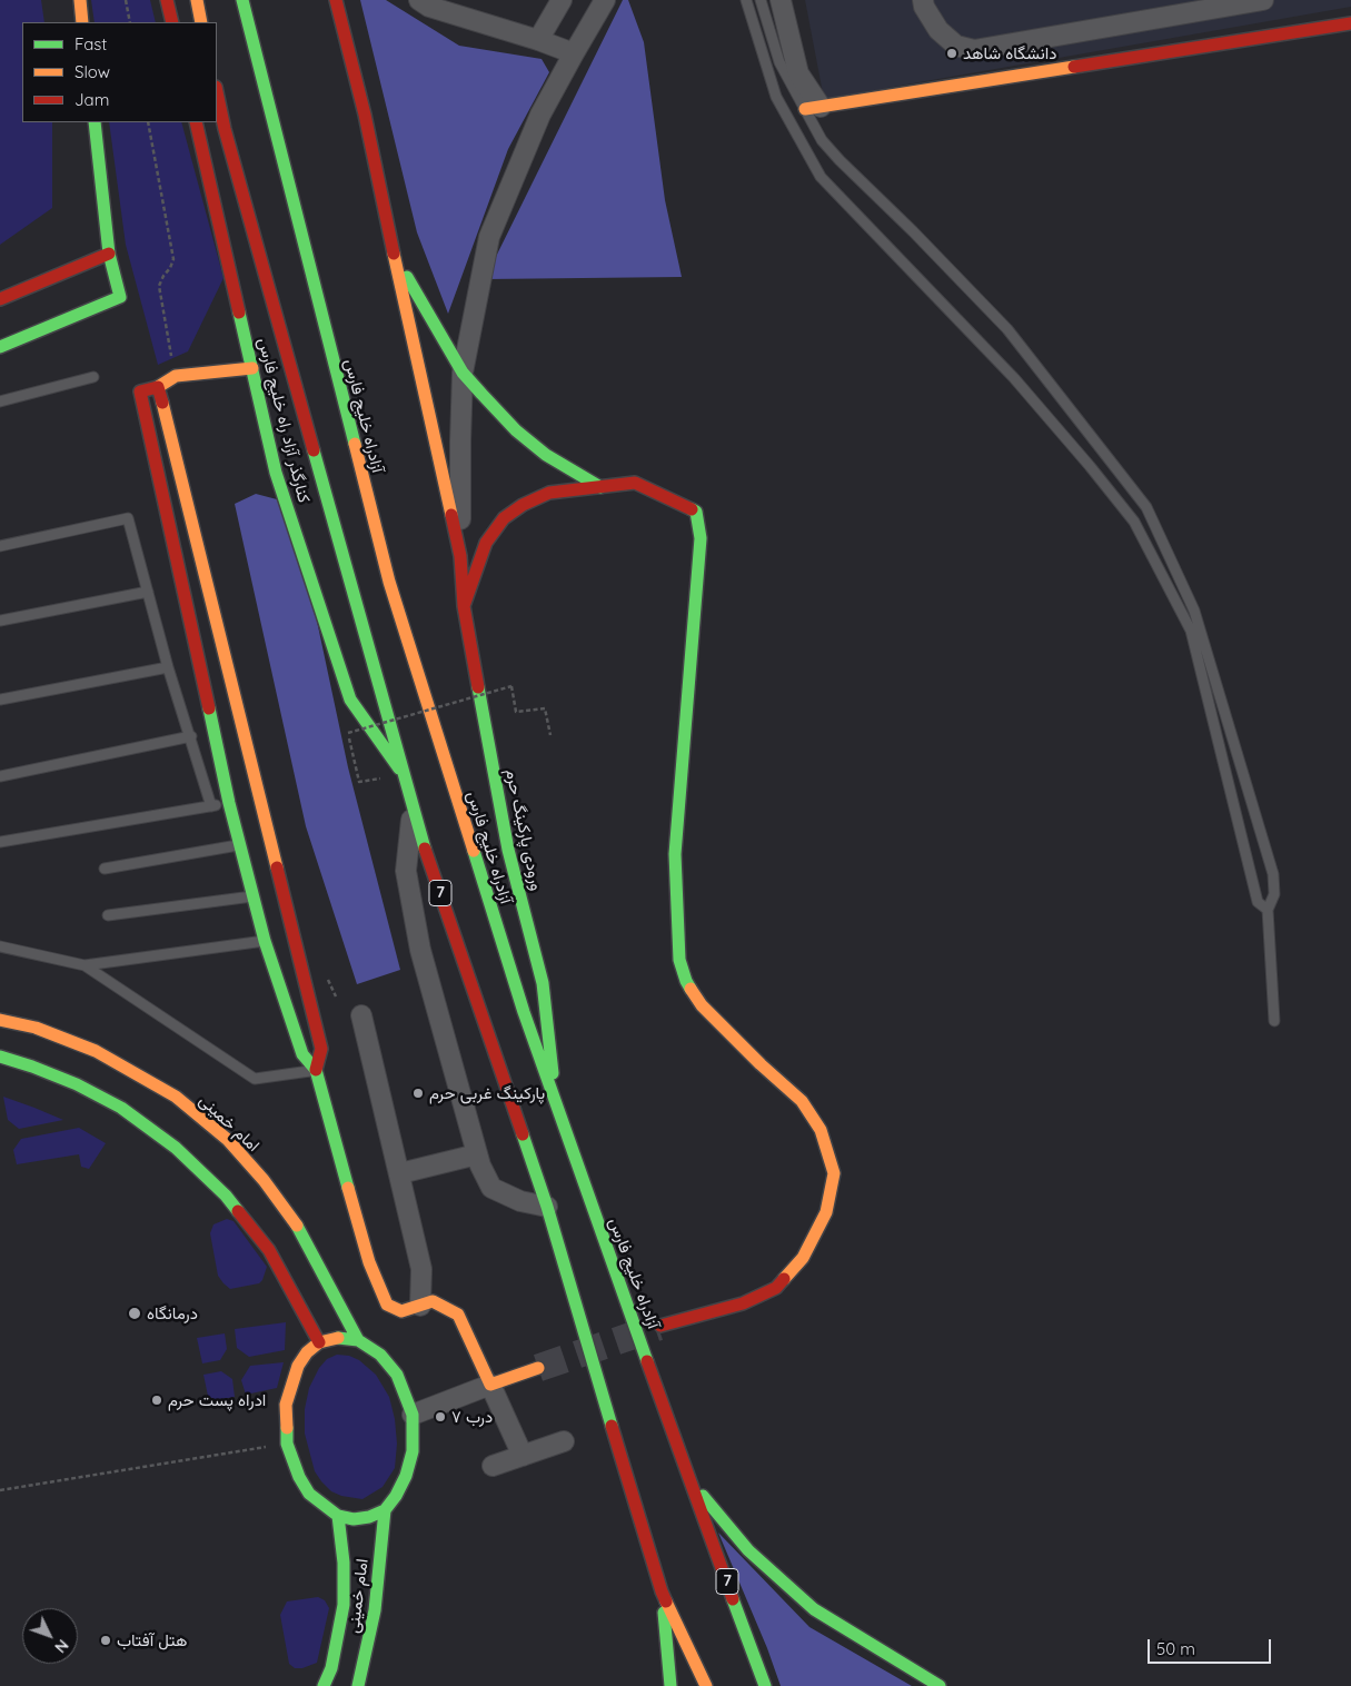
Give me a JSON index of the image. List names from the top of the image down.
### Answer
{
  "streets": {
    "main road": [
      "آزادراه خلیج فارس",
      "کنارگذر آزاد راه خلیج فارس",
      "ورودی پارکینگ حرم",
      "7",
      "امام خمینی"
    ]
  },
  "crossings": [
    ["آزادراه خلیج فارس", "ورودی پارکینگ حرم"],
    ["کنارگذر آزاد راه خلیج فارس", "7"]
  ],
  "places": [
    "دانشگاه شاهد",
    "پارکینگ غربی حرم",
    "درمانگاه",
    "ادراه پست حرم",
    "درب ۷",
    "هتل آفتاب"
  ],
  "legend": ["Fast", "Slow", "Jam"],
  "scale_bar": "50 m",
  "north": "bottom right"
}
